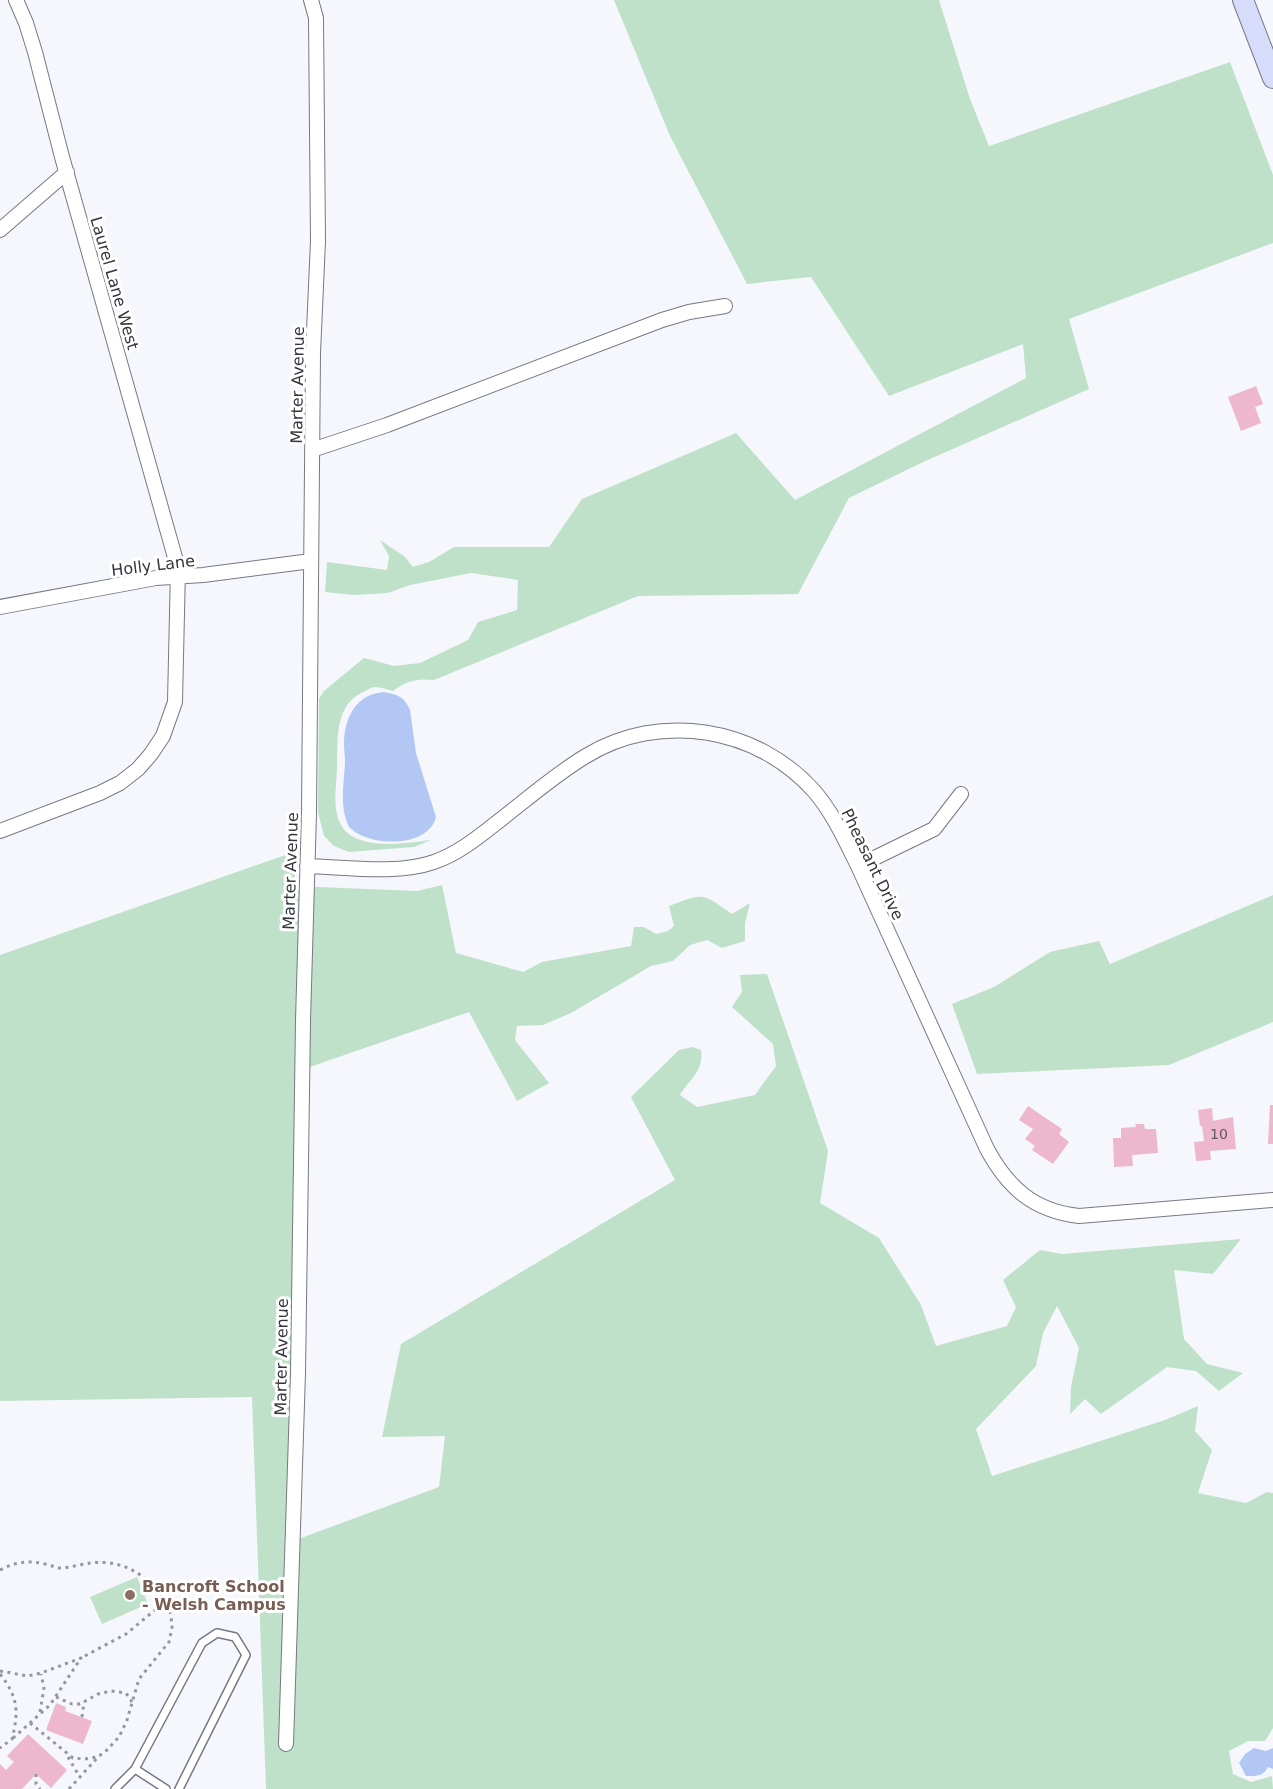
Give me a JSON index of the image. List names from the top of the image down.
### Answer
{
  "streets": {
    "street": [
      "Laurel Lane West",
      "Marter Avenue",
      "Holly Lane",
      "Pheasant Drive"
    ]
  },
  "crossings": [
    ["Laurel Lane West", "Holly Lane"],
    ["Marter Avenue", "Holly Lane"],
    ["Marter Avenue", "Pheasant Drive"]
  ],
  "places": ["Bancroft School - Welsh Campus"],
  "house_numbers": ["10"]
}
